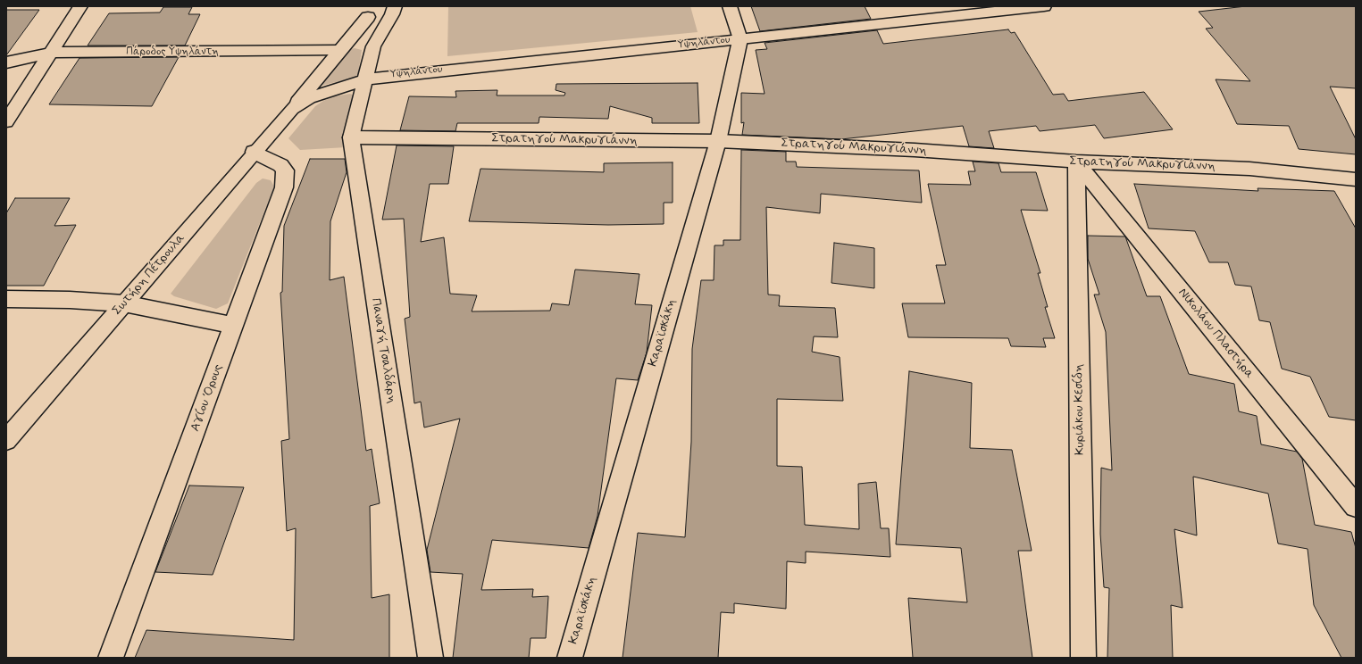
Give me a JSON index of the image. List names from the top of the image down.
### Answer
{
  "streets": {
    "street": [
      "Υψηλάντου",
      "Πάροδος Υψηλάντη",
      "Στρατηγού Μακρυγιάννη",
      "Σωτήρη Πέτρουλα",
      "Καραϊσκάκη",
      "Νικολάου Πλαστήρα",
      "Παναγή Τσαλδάρη",
      "Αγίου Όρους",
      "Κυριάκου Κεσίδη"
    ]
  },
  "crossings": [
    ["Υψηλάντου", "Σωτήρη Πέτρουλα"],
    ["Υψηλάντου", "Καραϊσκάκη"],
    ["Υψηλάντου", "Παναγή Τσαλδάρη"],
    ["Πάροδος Υψηλάντη", "Σωτήρη Πέτρουλα"],
    ["Στρατηγού Μακρυγιάννη", "Καραϊσκάκη"],
    ["Στρατηγού Μακρυγιάννη", "Νικολάου Πλαστήρα"],
    ["Στρατηγού Μακρυγιάννη", "Παναγή Τσαλδάρη"],
    ["Στρατηγού Μακρυγιάννη", "Κυριάκου Κεσίδη"],
    ["Σωτήρη Πέτρουλα", "Παναγή Τσαλδάρη"],
    ["Σωτήρη Πέτρουλα", "Αγίου Όρους"],
    ["Νικολάου Πλαστήρα", "Κυριάκου Κεσίδη"]
  ]
}
